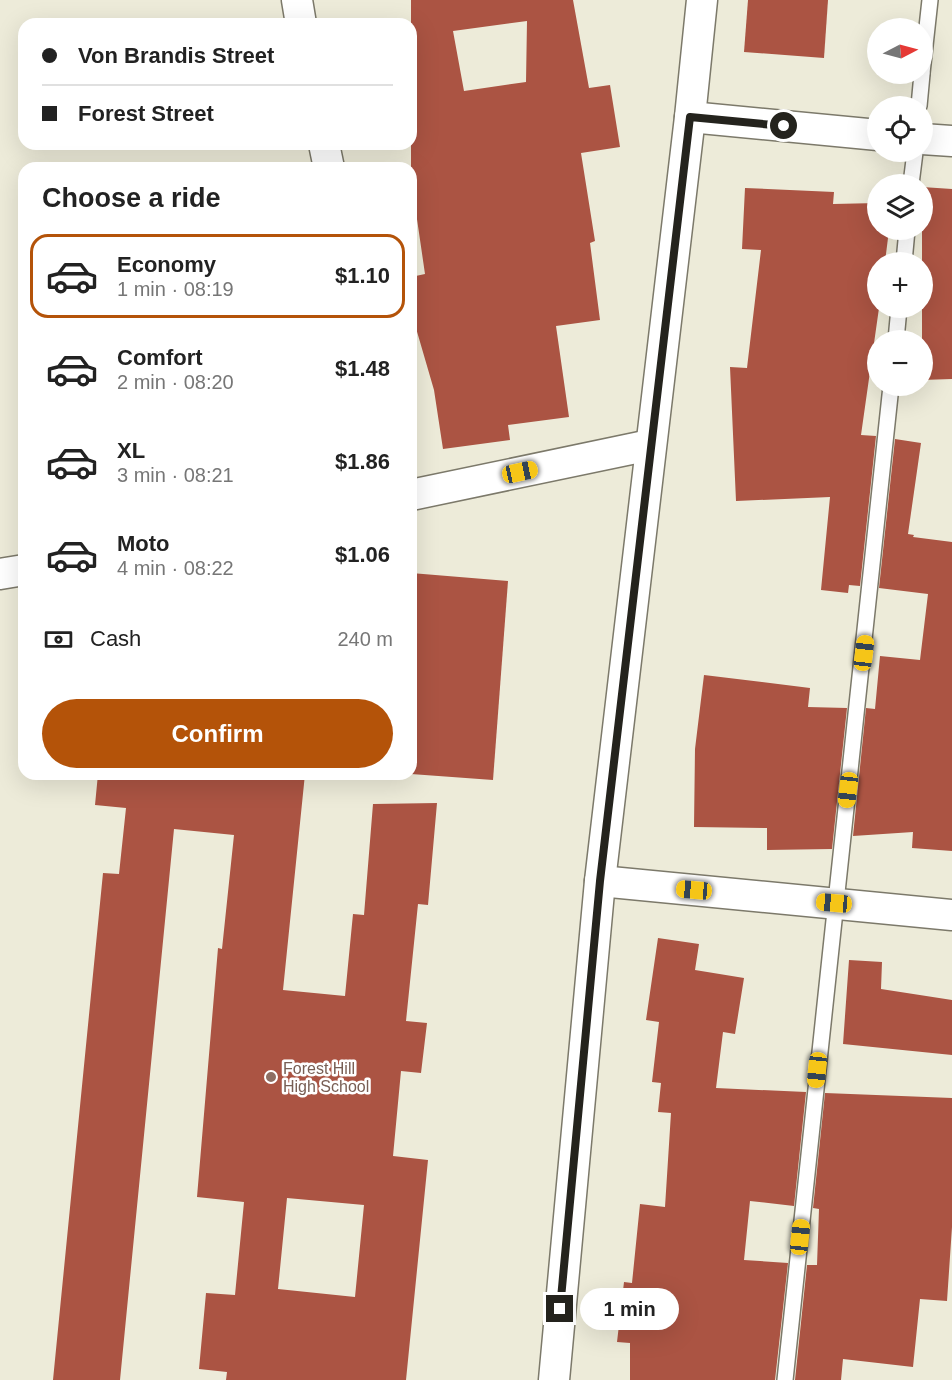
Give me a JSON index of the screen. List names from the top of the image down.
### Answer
{
  "places": ["Forest Hill High School"],
  "north": "right",
  "page": {
    "map_buttons": ["+", "−"],
    "banner": ["Von Brandis Street", "Forest Street"],
    "heading": "Choose a ride",
    "list": [
      {
        "name": "Economy",
        "note": "1 min · 08:19",
        "value": "$1.10"
      },
      {
        "name": "Comfort",
        "note": "2 min · 08:20",
        "value": "$1.48"
      },
      {
        "name": "XL",
        "note": "3 min · 08:21",
        "value": "$1.86"
      },
      {
        "name": "Moto",
        "note": "4 min · 08:22",
        "value": "$1.06"
      }
    ],
    "pay": ["Cash", "240 m"],
    "buttons": "Confirm",
    "bubble": "1 min"
  }
}
